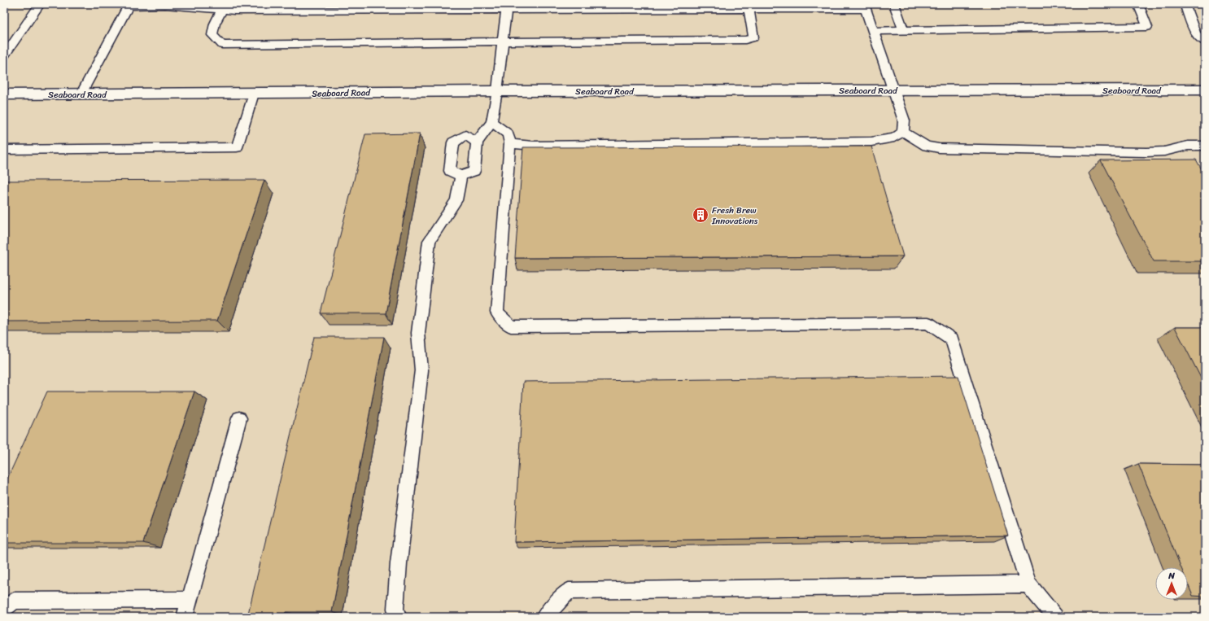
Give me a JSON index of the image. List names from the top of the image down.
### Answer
{
  "streets": {
    "street": ["Seaboard Road"]
  },
  "places": {
    "building": ["Fresh Brew Innovations"]
  },
  "north": "top"
}
